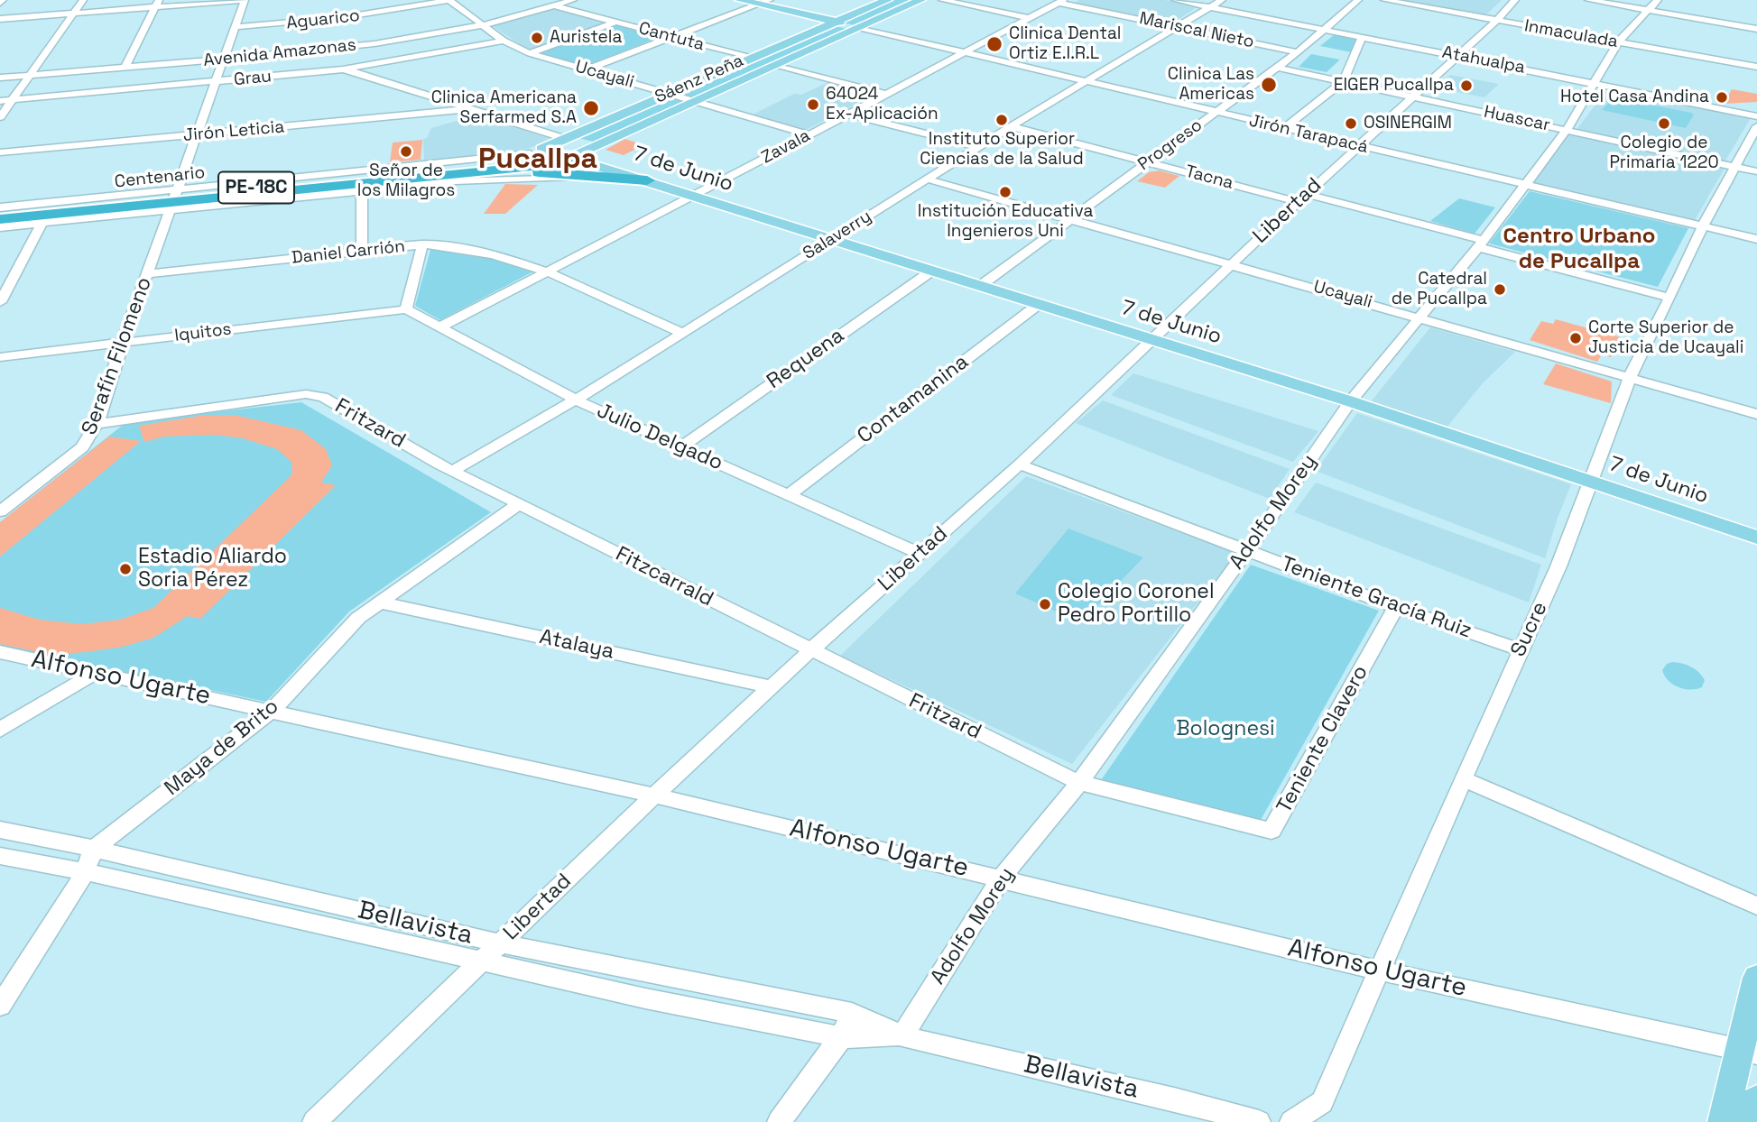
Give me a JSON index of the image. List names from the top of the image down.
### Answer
{
  "streets": {
    "highway": ["Sáenz Peña", "Centenario", "PE-18C"],
    "main road": ["7 de Junio"],
    "street": [
      "Aguarico",
      "Mariscal Nieto",
      "Inmaculada",
      "Cantuta",
      "Avenida Amazonas",
      "Atahualpa",
      "Ucayali",
      "Grau",
      "Huascar",
      "Jirón Leticia",
      "Jirón Tarapacá",
      "Progreso",
      "Zavala",
      "Tacna",
      "Libertad",
      "Salaverry",
      "Daniel Carrión",
      "Iquitos",
      "Serafín Filomeno",
      "Requena",
      "Contamanina",
      "Fritzard",
      "Julio Delgado",
      "Adolfo Morey",
      "Fitzcarrald",
      "Teniente Gracía Ruiz",
      "Sucre",
      "Atalaya",
      "Alfonso Ugarte",
      "Teniente Clavero",
      "Maya de Brito",
      "Bellavista"
    ]
  },
  "crossings": [
    ["Aguarico", "Ucayali"],
    ["Aguarico", "Serafín Filomeno"],
    ["Mariscal Nieto", "Progreso"],
    ["Mariscal Nieto", "Zavala"],
    ["Mariscal Nieto", "Salaverry"],
    ["Inmaculada", "Libertad"],
    ["Inmaculada", "Adolfo Morey"],
    ["Cantuta", "Avenida Amazonas"],
    ["Cantuta", "Sáenz Peña"],
    ["Avenida Amazonas", "Ucayali"],
    ["Avenida Amazonas", "Serafín Filomeno"],
    ["Atahualpa", "Progreso"],
    ["Atahualpa", "Libertad"],
    ["Atahualpa", "Salaverry"],
    ["Atahualpa", "Adolfo Morey"],
    ["Ucayali", "Grau"],
    ["Ucayali", "Sáenz Peña"],
    ["Ucayali", "Progreso"],
    ["Ucayali", "Zavala"],
    ["Ucayali", "Libertad"],
    ["Ucayali", "Salaverry"],
    ["Ucayali", "Adolfo Morey"],
    ["Ucayali", "Sucre"],
    ["Grau", "Serafín Filomeno"],
    ["Sáenz Peña", "Jirón Tarapacá"],
    ["Sáenz Peña", "7 de Junio"],
    ["Sáenz Peña", "Centenario"],
    ["Huascar", "Progreso"],
    ["Huascar", "Libertad"],
    ["Huascar", "Adolfo Morey"],
    ["Huascar", "Sucre"],
    ["Jirón Leticia", "Serafín Filomeno"],
    ["Jirón Tarapacá", "Progreso"],
    ["Jirón Tarapacá", "Zavala"],
    ["Jirón Tarapacá", "Libertad"],
    ["Jirón Tarapacá", "Salaverry"],
    ["Jirón Tarapacá", "Adolfo Morey"],
    ["Jirón Tarapacá", "Sucre"],
    ["Progreso", "7 de Junio"],
    ["Progreso", "Tacna"],
    ["Zavala", "7 de Junio"],
    ["Zavala", "Daniel Carrión"],
    ["Zavala", "Julio Delgado"],
    ["7 de Junio", "Libertad"],
    ["7 de Junio", "Salaverry"],
    ["7 de Junio", "Requena"],
    ["7 de Junio", "Contamanina"],
    ["7 de Junio", "Adolfo Morey"],
    ["7 de Junio", "Sucre"],
    ["Centenario", "Serafín Filomeno"],
    ["Tacna", "Libertad"],
    ["Tacna", "Salaverry"],
    ["Libertad", "Fritzard"],
    ["Libertad", "Julio Delgado"],
    ["Libertad", "Fitzcarrald"],
    ["Libertad", "Teniente Gracía Ruiz"],
    ["Libertad", "Atalaya"],
    ["Libertad", "Alfonso Ugarte"],
    ["Libertad", "Bellavista"],
    ["Salaverry", "Daniel Carrión"],
    ["Salaverry", "Fritzard"],
    ["Salaverry", "Julio Delgado"],
    ["Daniel Carrión", "Serafín Filomeno"],
    ["Iquitos", "Serafín Filomeno"],
    ["Iquitos", "Julio Delgado"],
    ["Serafín Filomeno", "Fritzard"],
    ["Requena", "Julio Delgado"],
    ["Contamanina", "Julio Delgado"],
    ["Fritzard", "Adolfo Morey"],
    ["Fritzard", "Fitzcarrald"],
    ["Fritzard", "Teniente Clavero"],
    ["Fritzard", "Maya de Brito"],
    ["Adolfo Morey", "Teniente Gracía Ruiz"],
    ["Adolfo Morey", "Alfonso Ugarte"],
    ["Adolfo Morey", "Teniente Clavero"],
    ["Adolfo Morey", "Bellavista"],
    ["Fitzcarrald", "Maya de Brito"],
    ["Teniente Gracía Ruiz", "Sucre"],
    ["Teniente Gracía Ruiz", "Teniente Clavero"],
    ["Sucre", "Alfonso Ugarte"],
    ["Atalaya", "Maya de Brito"],
    ["Alfonso Ugarte", "Maya de Brito"],
    ["Maya de Brito", "Bellavista"]
  ],
  "districts": ["Pucallpa", "Centro Urbano de Pucallpa"],
  "parks": ["Bolognesi"],
  "places": [
    "Auristela",
    "Clinica Dental Ortiz E.I.R.L",
    "Clinica Las Americas",
    "EIGER Pucallpa",
    "Hotel Casa Andina",
    "64024 Ex-Aplicación",
    "Clinica Americana Serfarmed S.A",
    "Instituto Superior Ciencias de la Salud",
    "OSINERGIM",
    "Colegio de Primaria 1220",
    "Señor de los Milagros",
    "Institución Educativa Ingenieros Uni",
    "Catedral de Pucallpa",
    "Corte Superior de Justicia de Ucayali",
    "Estadio Aliardo Soria Pérez",
    "Colegio Coronel Pedro Portillo"
  ]
}
